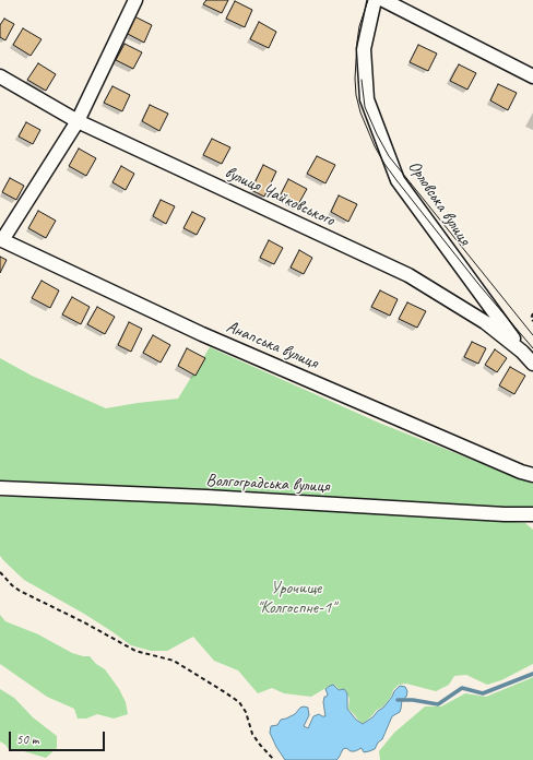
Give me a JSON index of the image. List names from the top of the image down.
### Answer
{
  "streets": {
    "street": [
      "вулиця Чайковського",
      "Орловська вулиця",
      "Анапська вулиця",
      "Волгоградська вулиця"
    ]
  },
  "crossings": [
    ["вулиця Чайковського", "Орловська вулиця"]
  ],
  "parks": ["Урочище \"Колгоспне-1\""],
  "scale_bar": "50 m"
}
